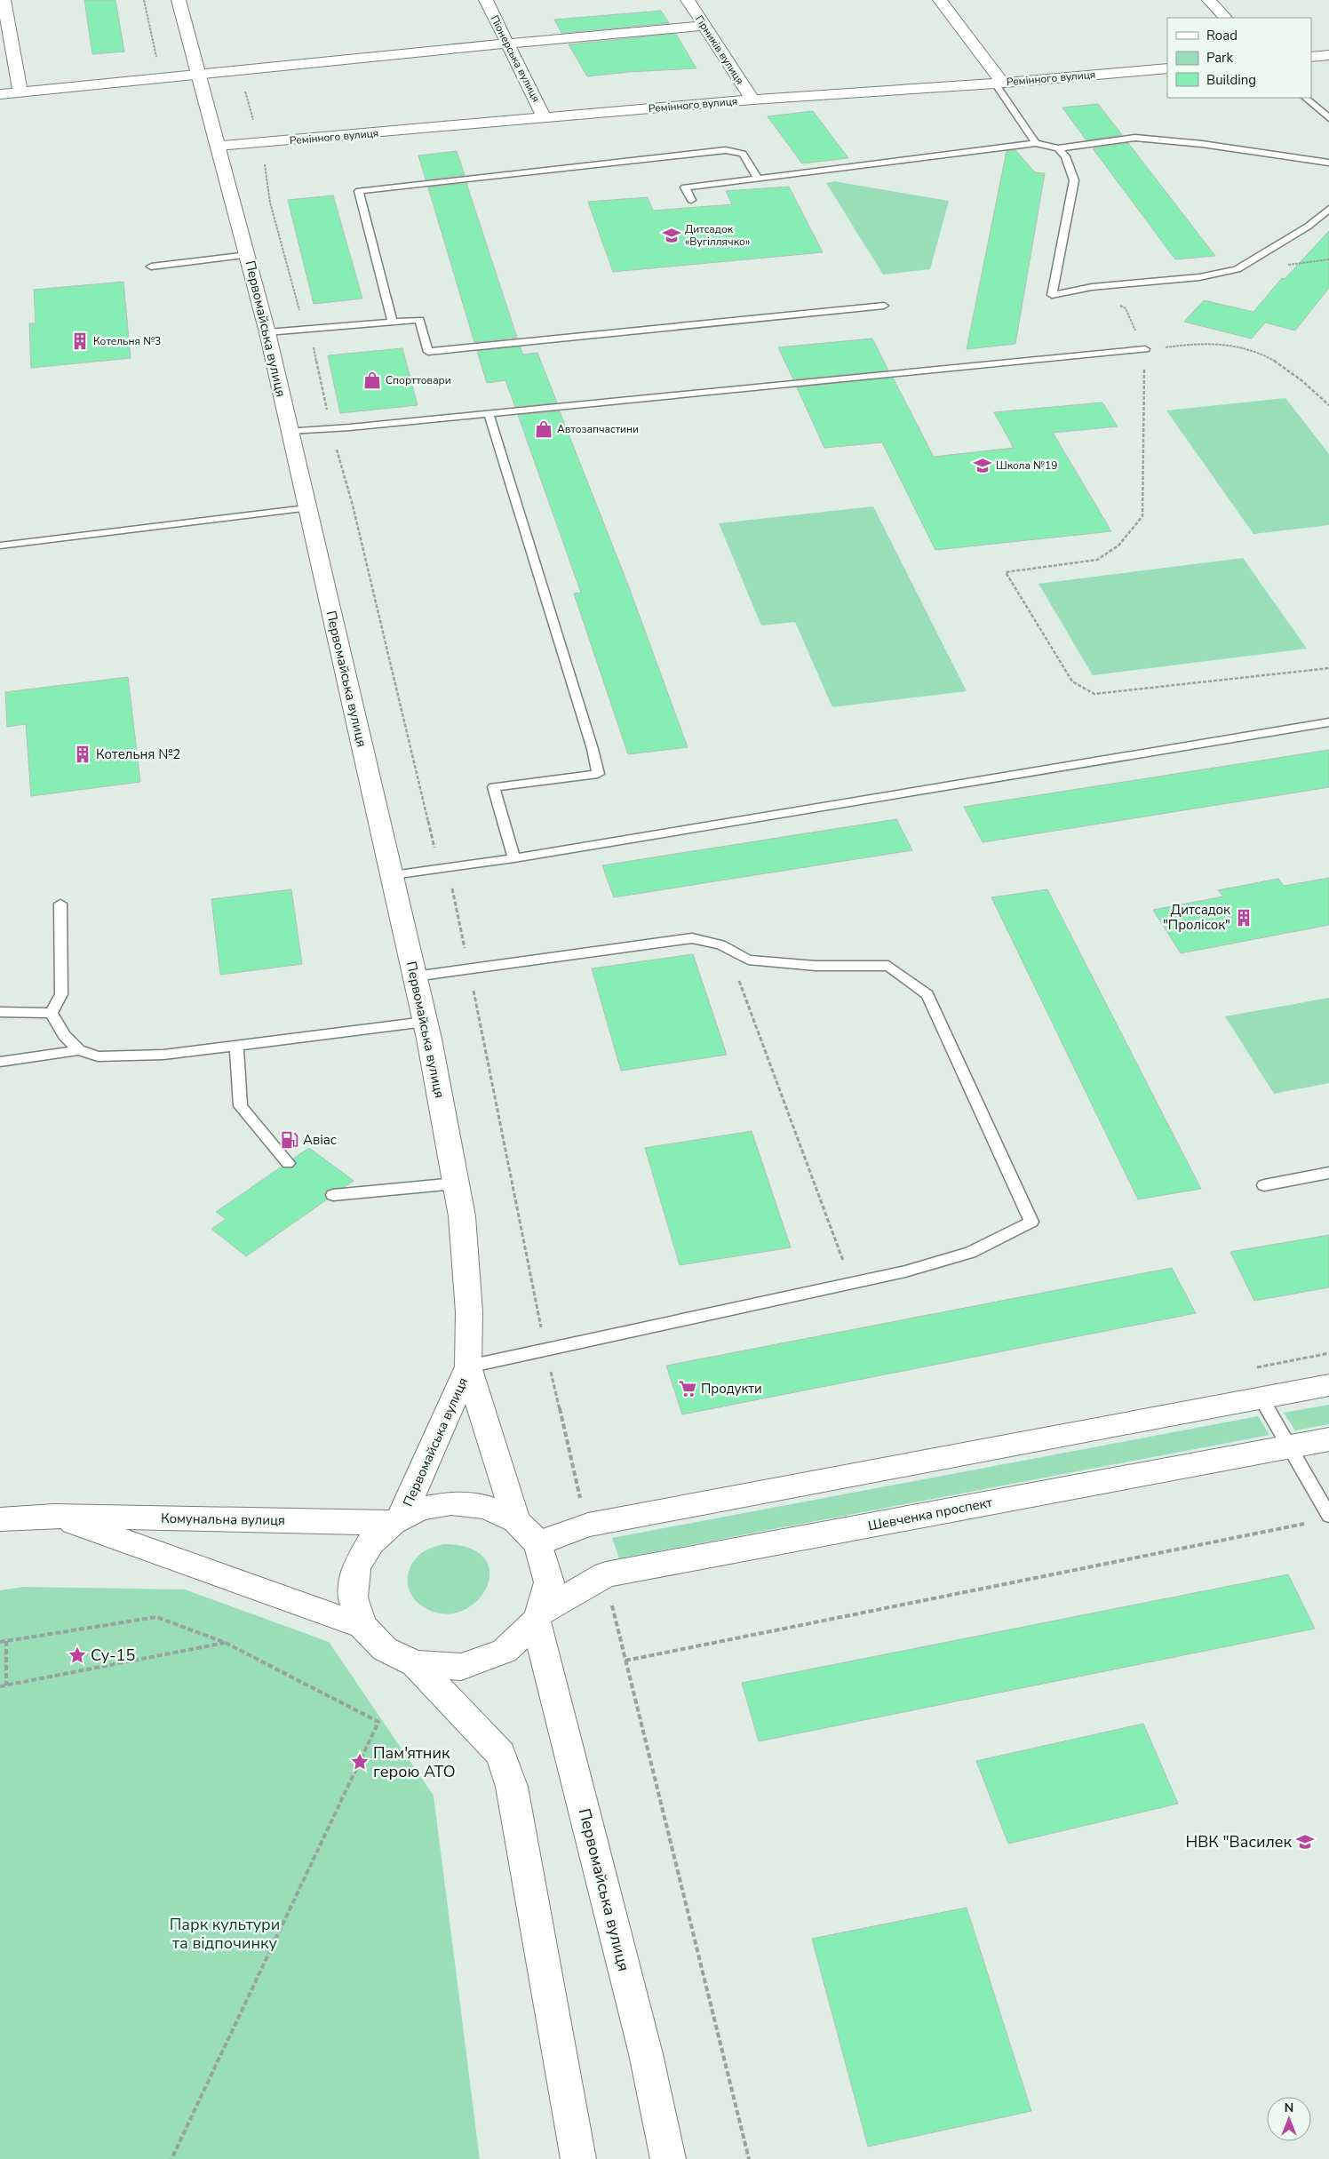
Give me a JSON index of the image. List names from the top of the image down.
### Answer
{
  "streets": {
    "street": [
      "Гірників вулиця",
      "Піонерська вулиця",
      "Ремінного вулиця",
      "Первомайська вулиця",
      "Шевченка проспект",
      "Комунальна вулиця"
    ]
  },
  "crossings": [
    ["Гірників вулиця", "Ремінного вулиця"],
    ["Піонерська вулиця", "Ремінного вулиця"],
    ["Ремінного вулиця", "Первомайська вулиця"],
    ["Первомайська вулиця", "Шевченка проспект"],
    ["Первомайська вулиця", "Комунальна вулиця"]
  ],
  "parks": ["Парк культури та відпочинку"],
  "places": {
    "school or university": ["Дитсадок «Вугіллячко»", "Школа №19", "НВК \"Василек"],
    "building": ["Котельня №3", "Котельня №2", "Дитсадок \"Пролісок\""],
    "shop": ["Спорттовари", "Автозапчастини"],
    "fuel station": ["Авіас"],
    "supermarket": ["Продукти"],
    "place": ["Су-15", "Пам'ятник герою АТО"]
  },
  "legend": ["Road", "Park", "Building"],
  "north": "top"
}
